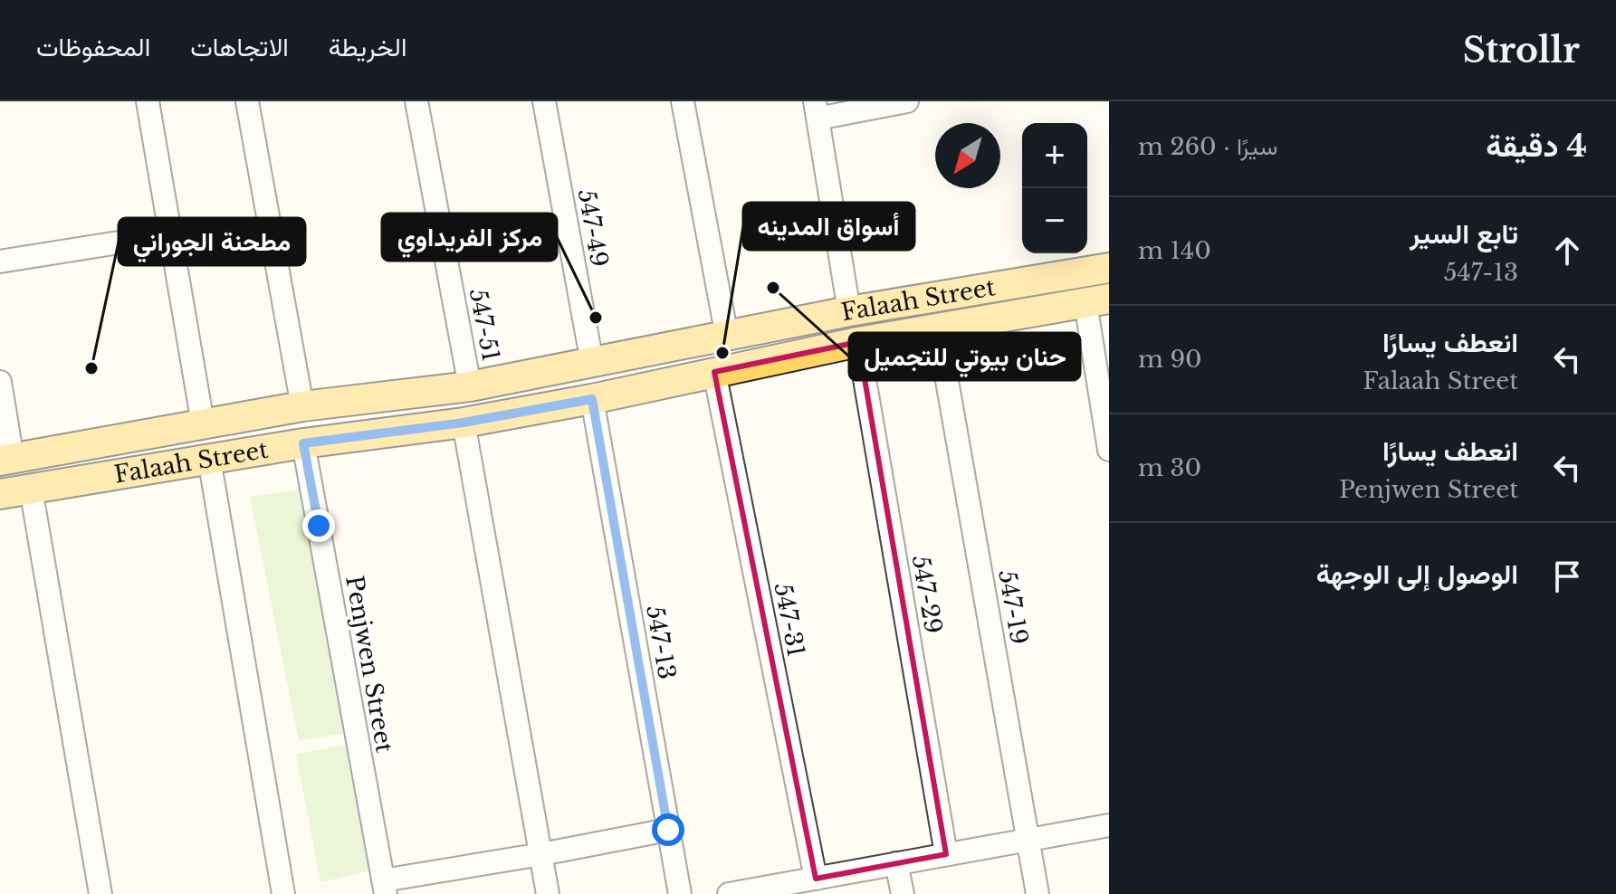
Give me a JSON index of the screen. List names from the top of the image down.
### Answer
{
  "streets": {
    "main road": ["Falaah Street"],
    "street": [
      "547-49",
      "547-51",
      "547-29",
      "547-19",
      "547-31",
      "547-13",
      "Penjwen Street"
    ]
  },
  "crossings": [
    ["547-49", "Falaah Street"],
    ["Falaah Street", "547-51"],
    ["Falaah Street", "547-29"],
    ["Falaah Street", "547-19"],
    ["Falaah Street", "547-31"],
    ["Falaah Street", "547-13"],
    ["Falaah Street", "Penjwen Street"]
  ],
  "places": [
    "حنان بيوتي للتجميل",
    "مركز الفريداوي",
    "أسواق المدينه",
    "مطحنة الجوراني"
  ],
  "north": "bottom left",
  "page": {
    "header": "Strollr",
    "nav": ["الخريطة", "الاتجاهات", "المحفوظات"],
    "heading": ["4 دقيقة", "سيرًا · 260 m"],
    "map_buttons": ["+", "−"],
    "list": [
      ["تابع السير", "547-13", "140 m"],
      ["انعطف يسارًا", "Falaah Street", "90 m"],
      ["انعطف يسارًا", "Penjwen Street", "30 m"],
      "الوصول إلى الوجهة"
    ]
  }
}
